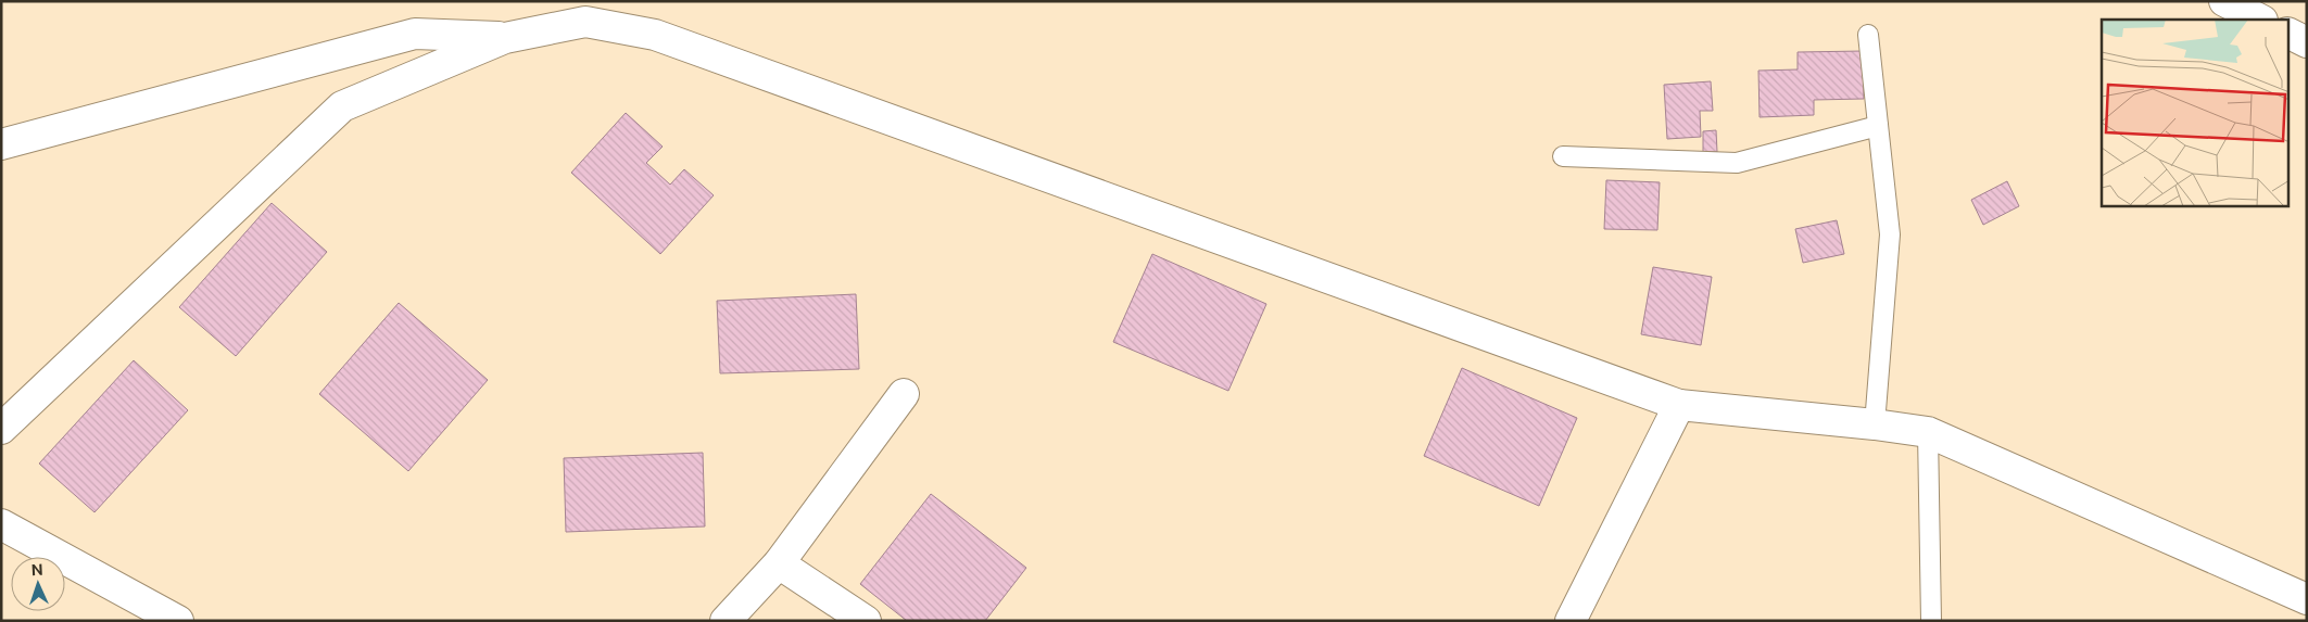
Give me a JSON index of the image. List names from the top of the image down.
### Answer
{
  "north": "top"
}
